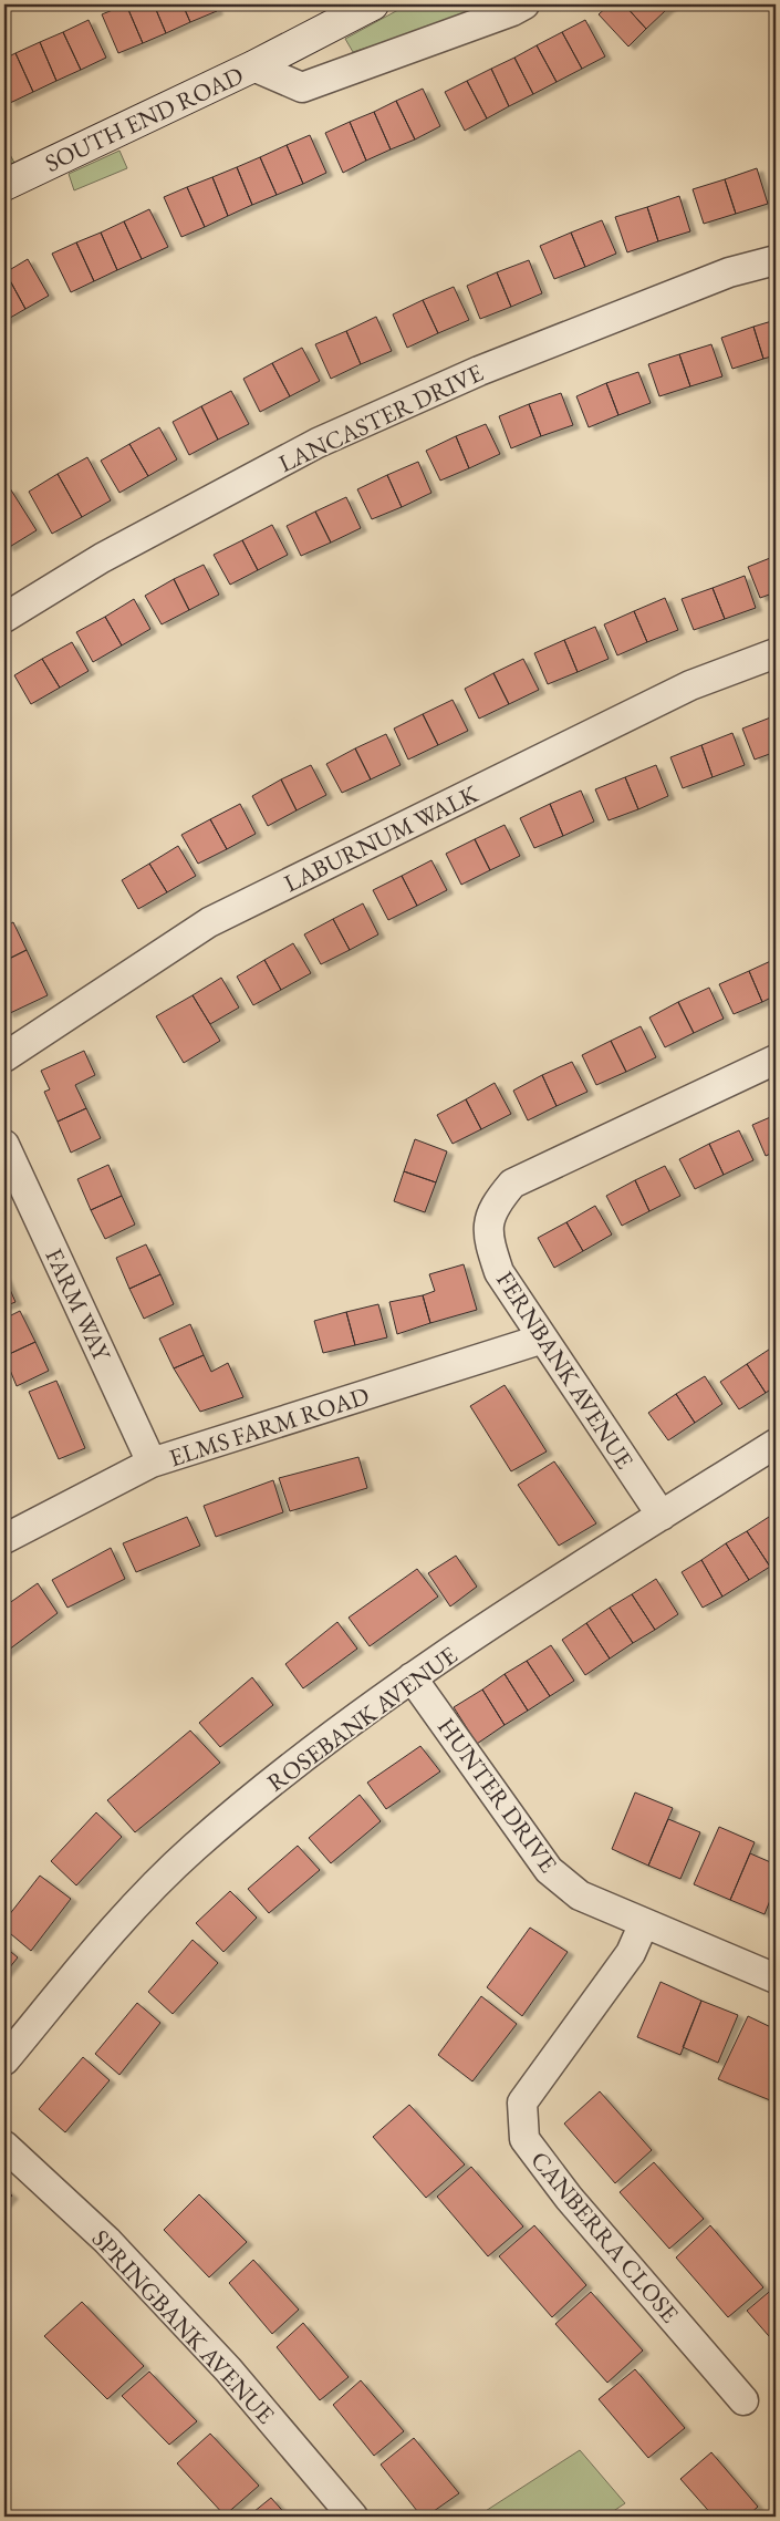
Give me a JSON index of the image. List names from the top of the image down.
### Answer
{
  "streets": {
    "street": [
      "SOUTH END ROAD",
      "LANCASTER DRIVE",
      "LABURNUM WALK",
      "FARM WAY",
      "FERNBANK AVENUE",
      "ELMS FARM ROAD",
      "ROSEBANK AVENUE",
      "HUNTER DRIVE",
      "CANBERRA CLOSE",
      "SPRINGBANK AVENUE"
    ]
  },
  "crossings": [
    ["FARM WAY", "ELMS FARM ROAD"],
    ["FERNBANK AVENUE", "ELMS FARM ROAD"],
    ["FERNBANK AVENUE", "ROSEBANK AVENUE"],
    ["ROSEBANK AVENUE", "HUNTER DRIVE"],
    ["HUNTER DRIVE", "CANBERRA CLOSE"]
  ]
}
